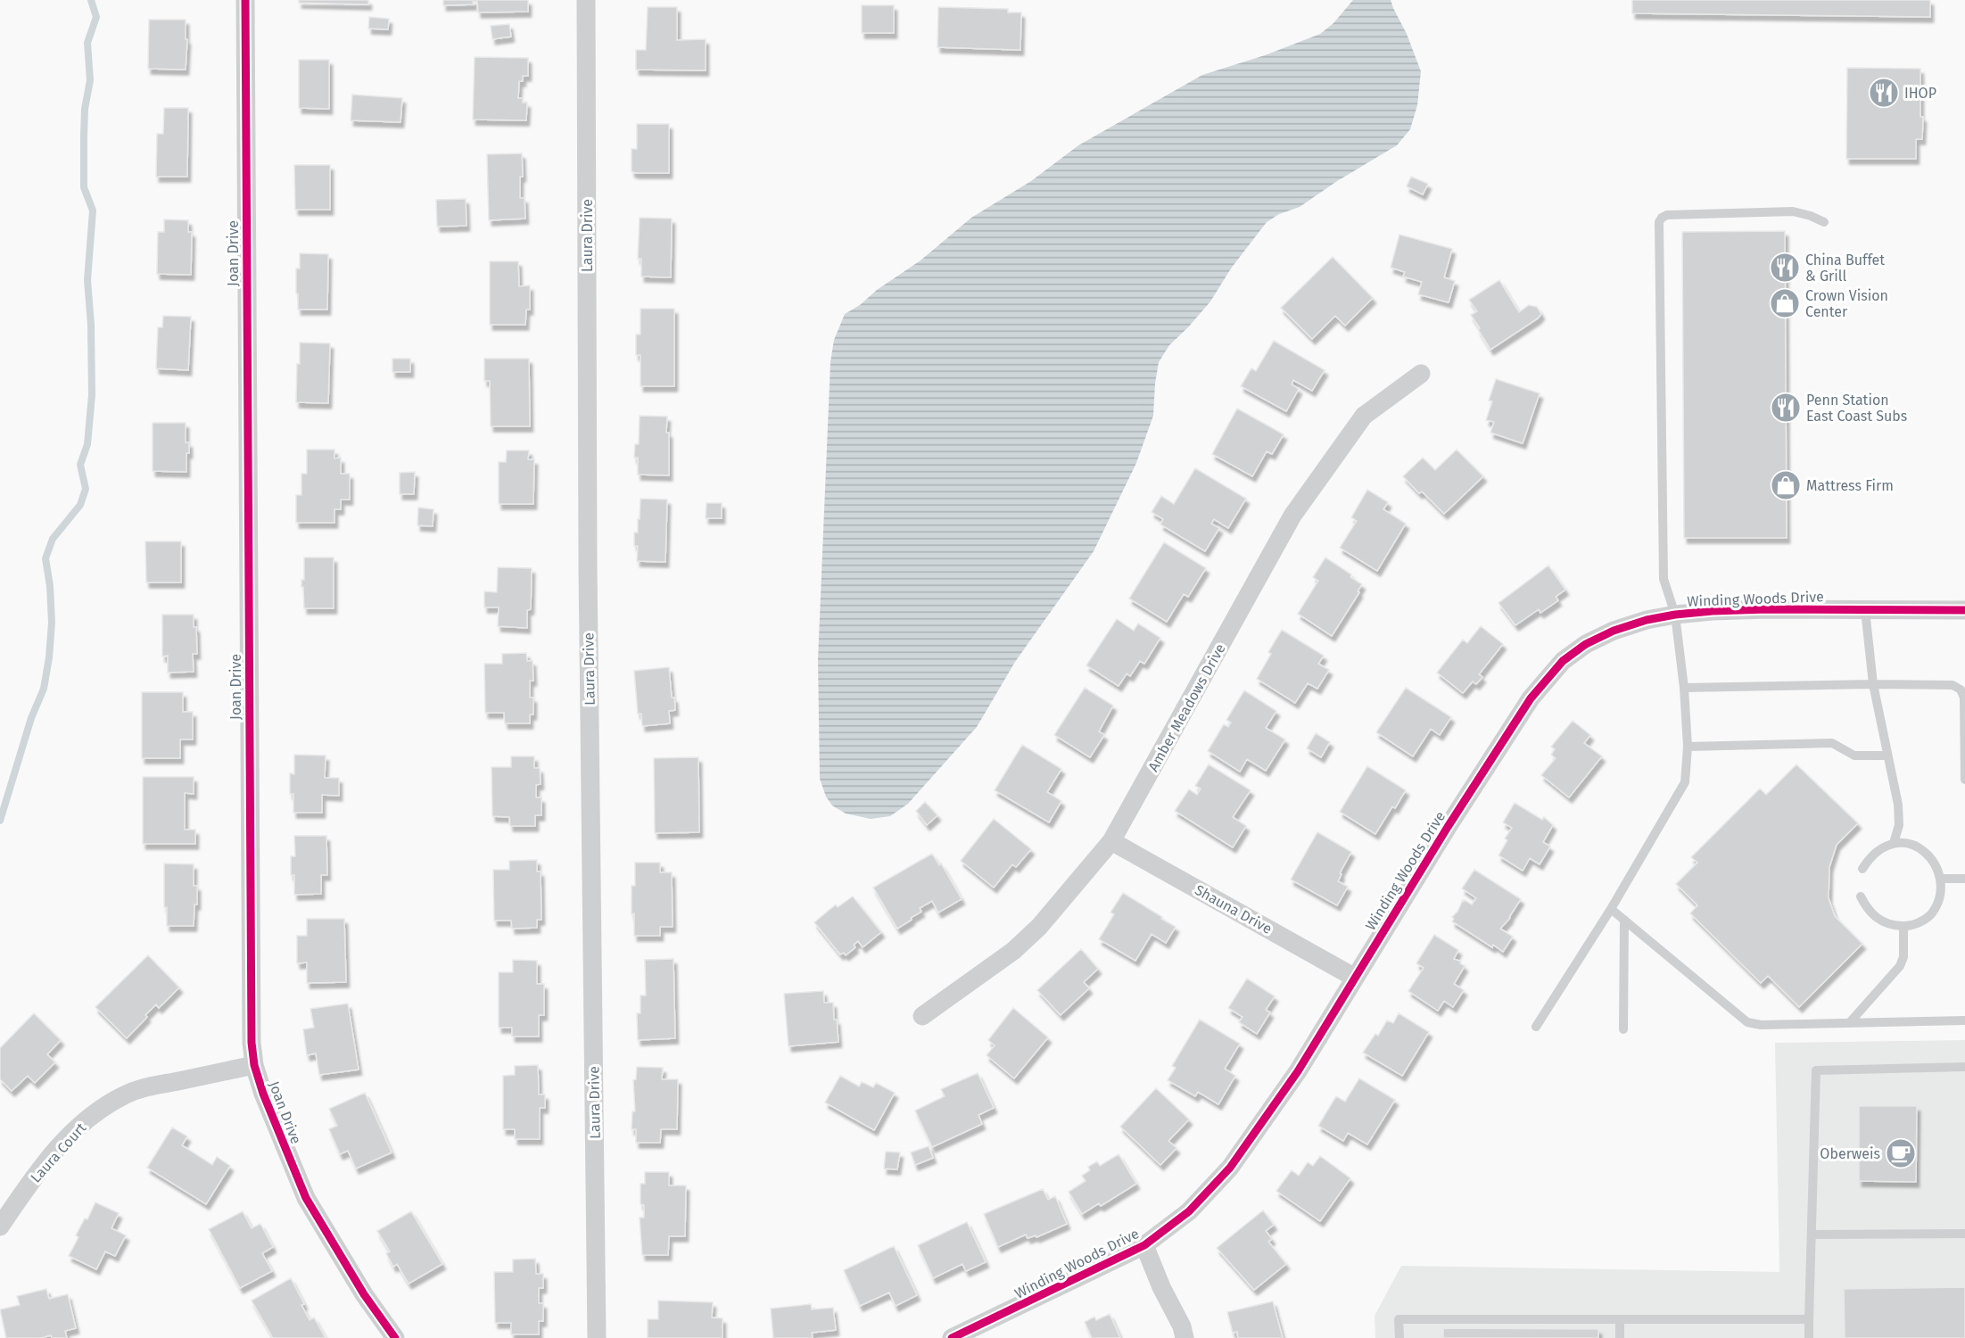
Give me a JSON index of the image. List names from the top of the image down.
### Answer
{
  "streets": {
    "street": [
      "Laura Drive",
      "Joan Drive",
      "Winding Woods Drive",
      "Amber Meadows Drive",
      "Shauna Drive",
      "Laura Court"
    ]
  },
  "crossings": [
    ["Joan Drive", "Laura Court"],
    ["Winding Woods Drive", "Shauna Drive"],
    ["Amber Meadows Drive", "Shauna Drive"]
  ],
  "places": {
    "restaurant": ["IHOP", "China Buffet & Grill", "Penn Station East Coast Subs"],
    "shop": ["Crown Vision Center", "Mattress Firm"],
    "cafe": ["Oberweis"]
  }
}
